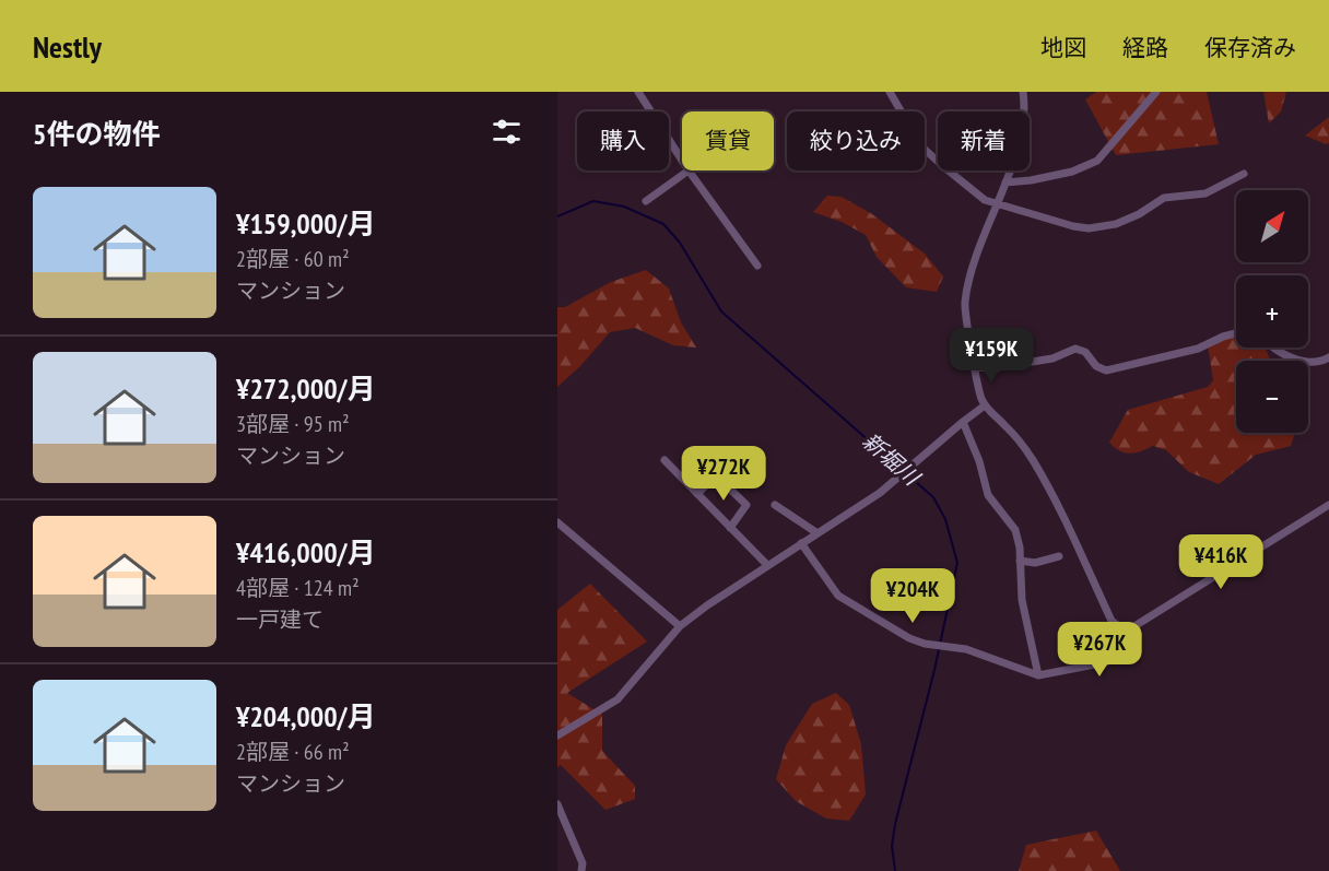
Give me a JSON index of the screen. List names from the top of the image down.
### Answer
{
  "water": ["新堀川"],
  "north": "top right",
  "page": {
    "header": "Nestly",
    "nav": ["地図", "経路", "保存済み"],
    "heading": "5件の物件",
    "chip": [
      "購入",
      "賃貸",
      "絞り込み",
      "新着"
    ],
    "list": [
      {
        "name": "¥159,000/月",
        "note": "2部屋 · 60 m² · マンション"
      },
      {
        "name": "¥272,000/月",
        "note": "3部屋 · 95 m² · マンション"
      },
      {
        "name": "¥416,000/月",
        "note": "4部屋 · 124 m² · 一戸建て"
      },
      {
        "name": "¥204,000/月",
        "note": "2部屋 · 66 m² · マンション"
      }
    ],
    "map_buttons": ["+", "−"],
    "price": [
      "¥159K",
      "¥272K",
      "¥416K",
      "¥204K",
      "¥267K"
    ]
  }
}
